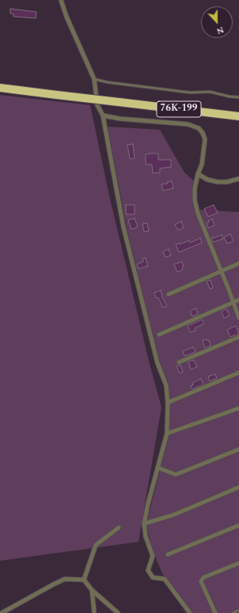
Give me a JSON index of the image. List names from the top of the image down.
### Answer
{
  "streets": {
    "highway": ["76К-199"]
  },
  "north": "bottom"
}
